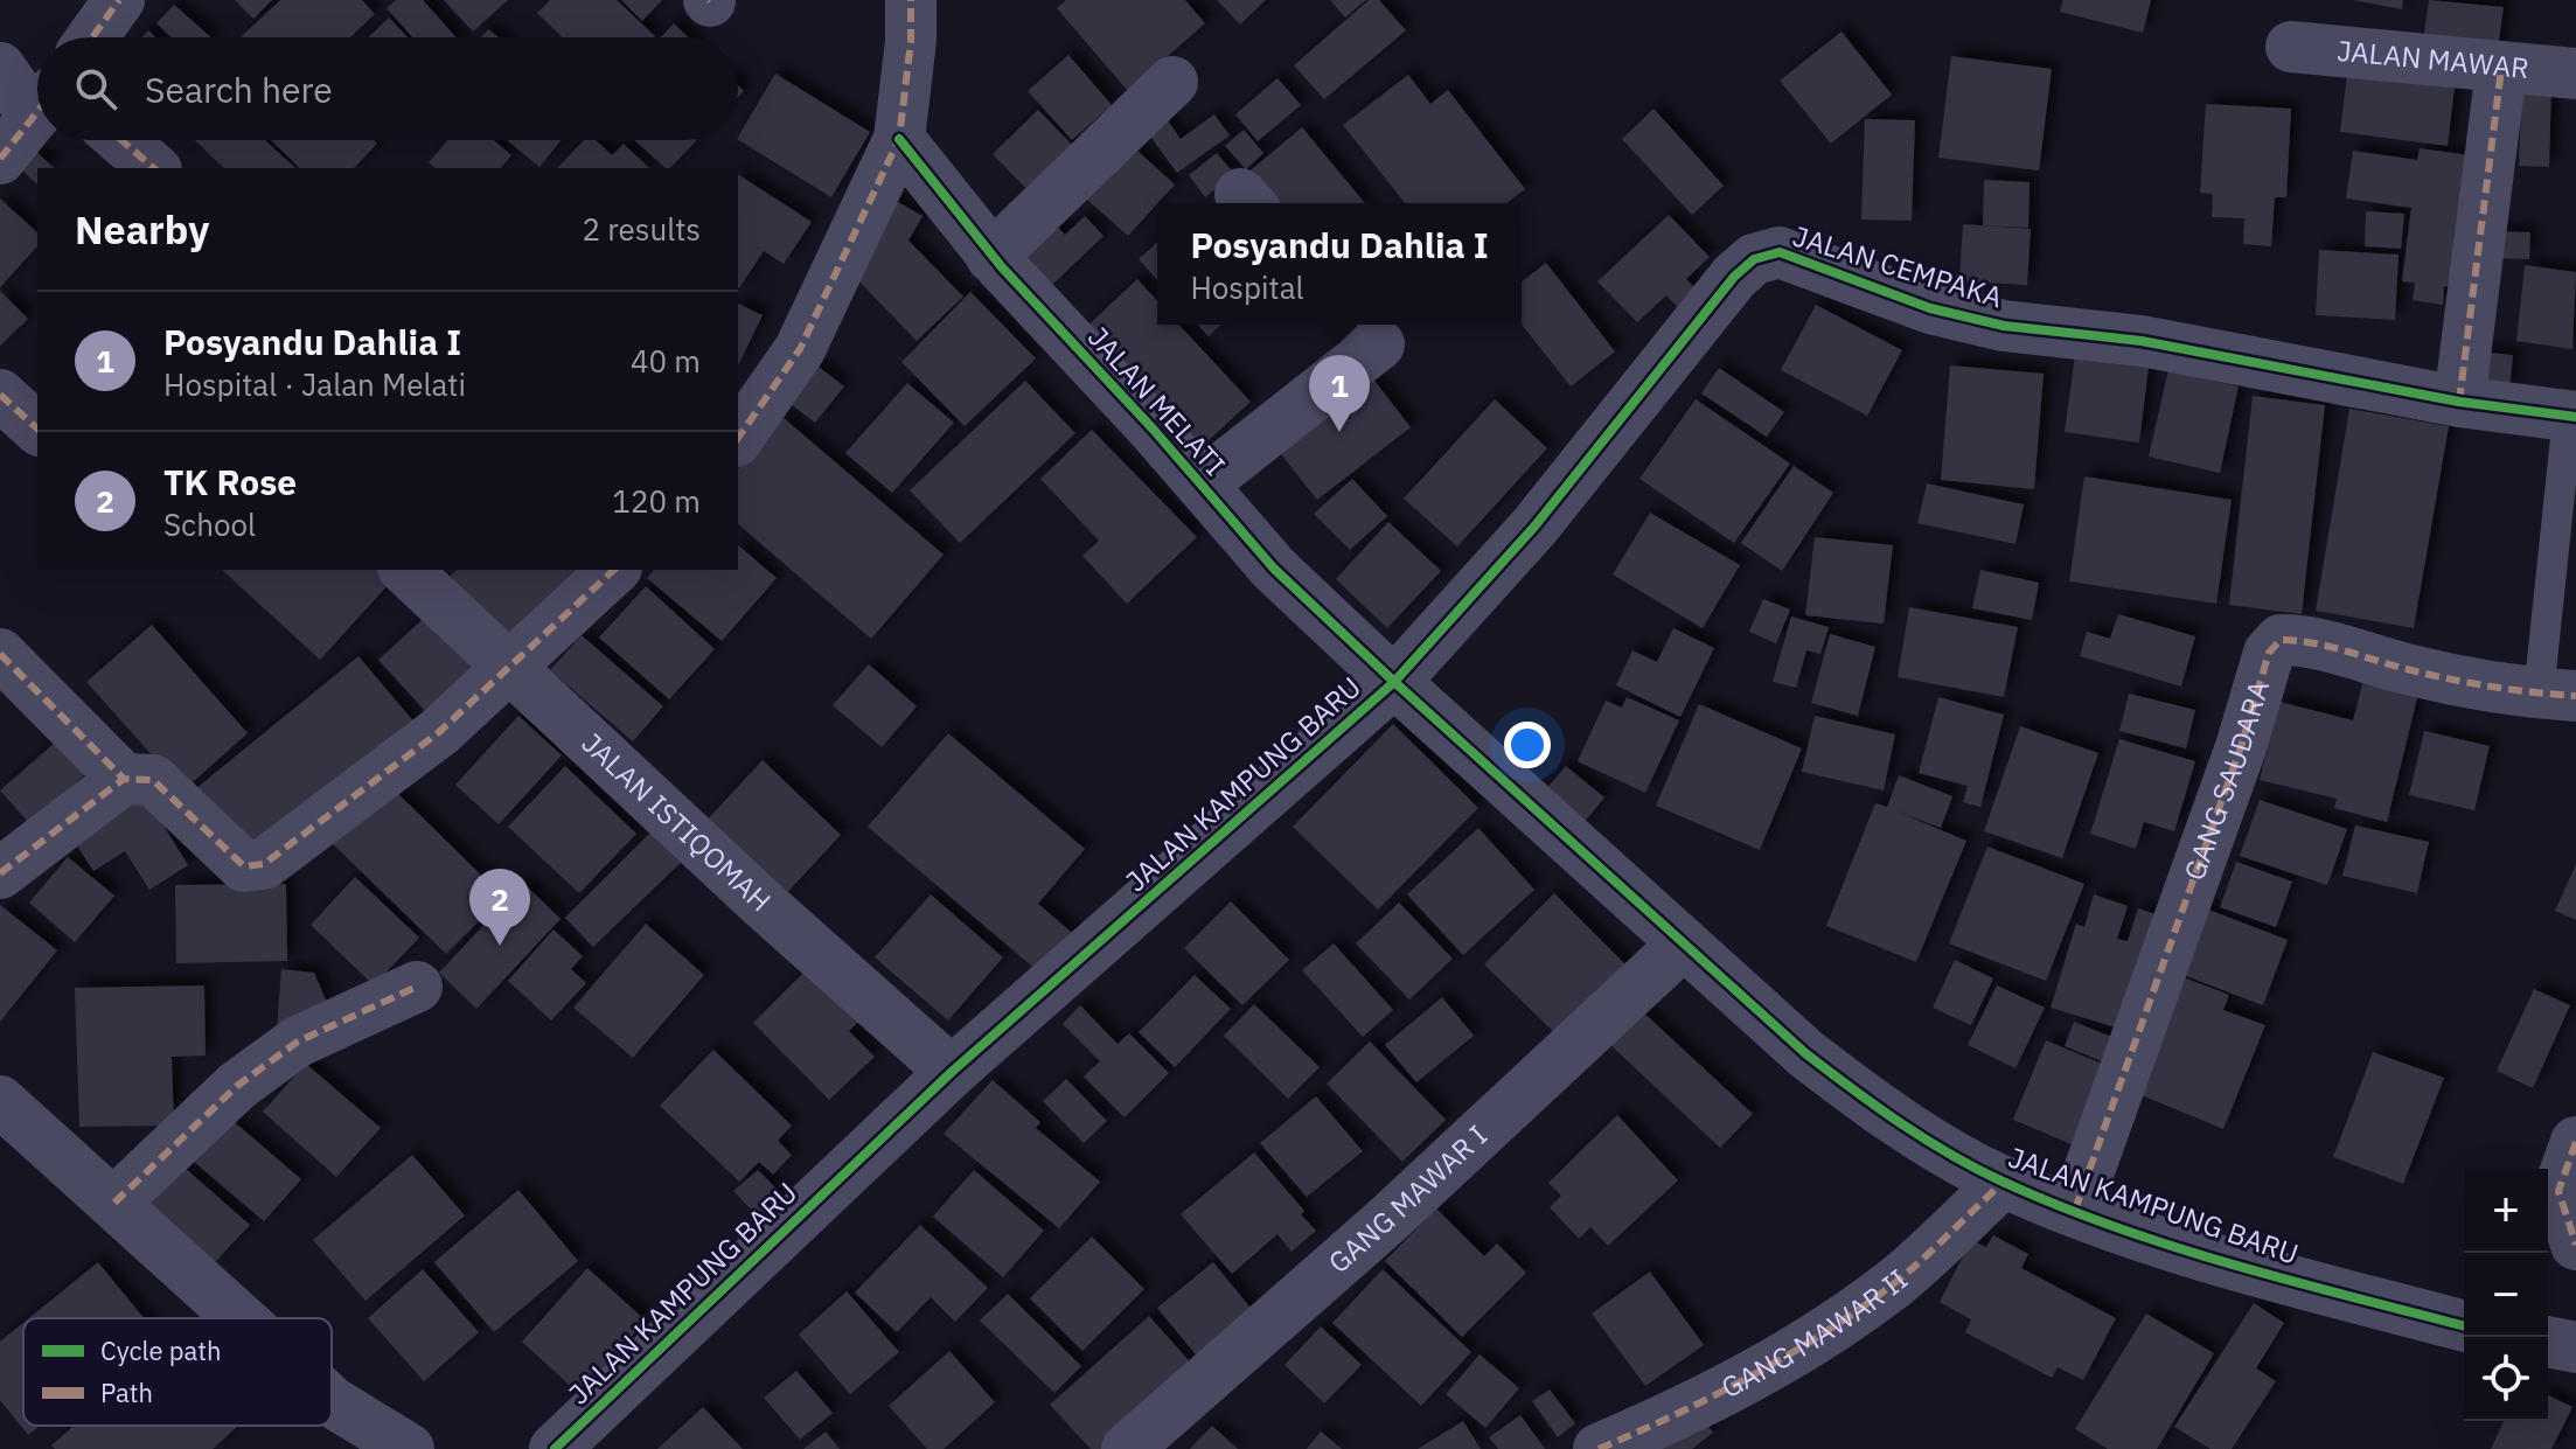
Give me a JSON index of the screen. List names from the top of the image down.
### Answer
{
  "streets": {
    "street": [
      "JALAN MAWAR",
      "JALAN CEMPAKA",
      "JALAN MELATI",
      "GANG SAUDARA",
      "JALAN KAMPUNG BARU",
      "JALAN ISTIQOMAH",
      "GANG MAWAR I",
      "GANG MAWAR II"
    ]
  },
  "crossings": [
    ["JALAN CEMPAKA", "JALAN MELATI"],
    ["JALAN CEMPAKA", "JALAN KAMPUNG BARU"],
    ["JALAN MELATI", "JALAN KAMPUNG BARU"],
    ["GANG SAUDARA", "JALAN KAMPUNG BARU"],
    ["JALAN KAMPUNG BARU", "JALAN ISTIQOMAH"],
    ["JALAN KAMPUNG BARU", "GANG MAWAR I"],
    ["JALAN KAMPUNG BARU", "GANG MAWAR II"]
  ],
  "legend": ["Cycle path", "Path"],
  "page": {
    "search": "Search here",
    "heading": ["Nearby", "2 results"],
    "popup": ["Posyandu Dahlia I", "Hospital"],
    "list": [
      {
        "mark": "1",
        "name": "Posyandu Dahlia I",
        "note": "Hospital · Jalan Melati",
        "value": "40 m"
      },
      {
        "mark": "2",
        "name": "TK Rose",
        "note": "School",
        "value": "120 m"
      }
    ],
    "pins": ["1", "2"],
    "map_buttons": ["+", "−"]
  }
}
